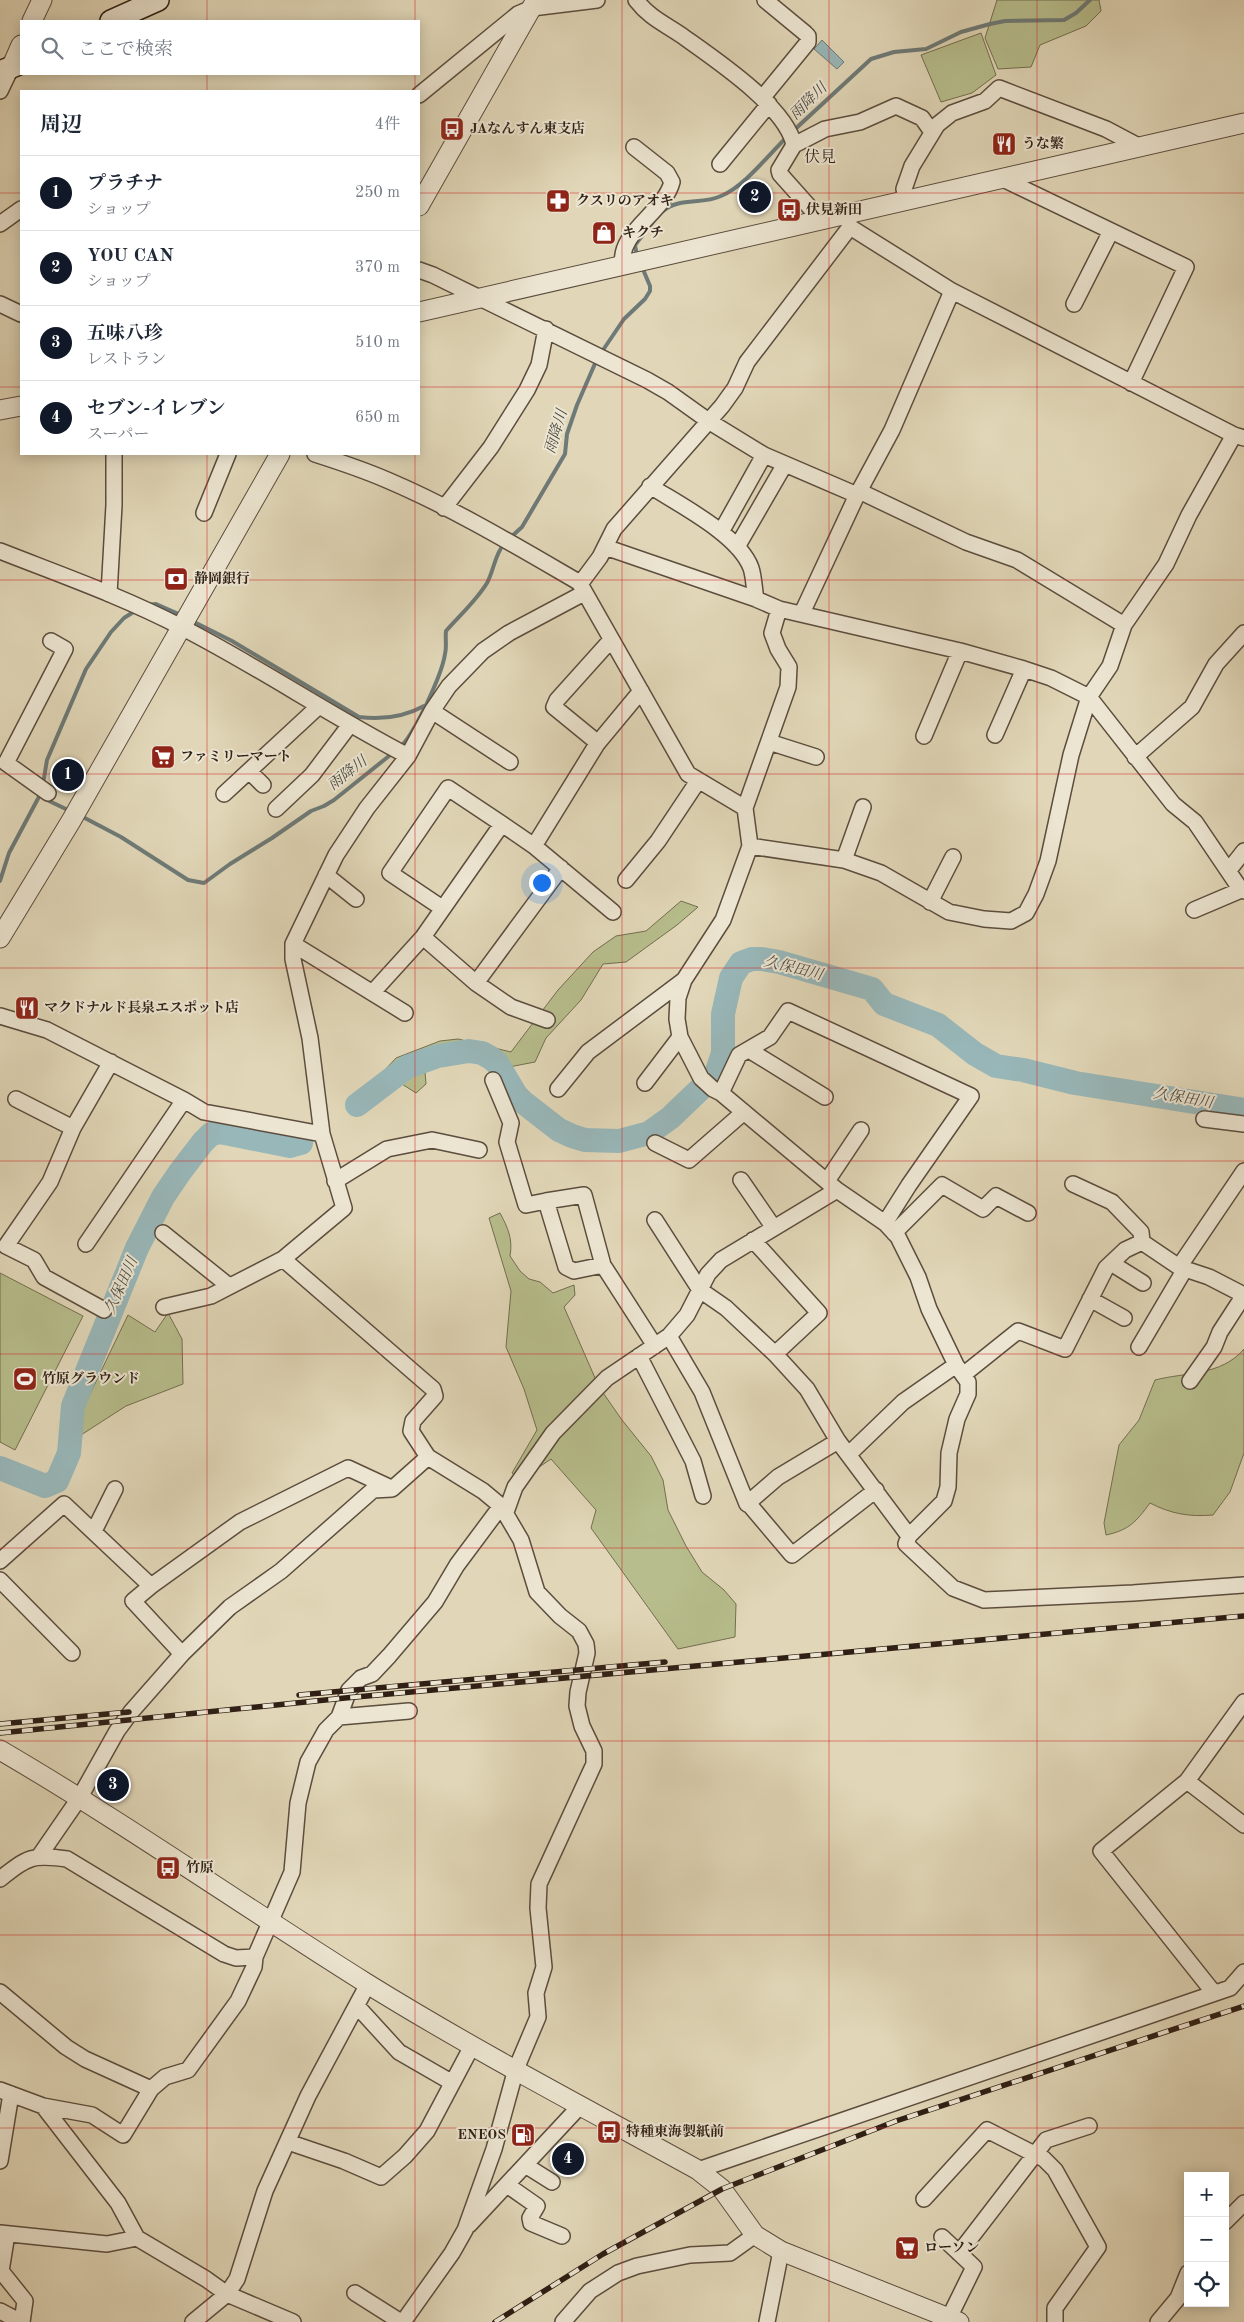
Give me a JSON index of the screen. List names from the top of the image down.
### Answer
{
  "districts": ["伏見"],
  "water": ["雨降川", "久保田川"],
  "places": {
    "bus stop": [
      "JAなんすん東支店",
      "伏見新田",
      "竹原",
      "特種東海製紙前"
    ],
    "restaurant": ["うな繁", "マクドナルド長泉エスポット店"],
    "pharmacy": ["クスリのアオキ"],
    "shop": ["キクチ"],
    "bank": ["静岡銀行"],
    "supermarket": ["ファミリーマート", "ローソン"],
    "sports": ["竹原グラウンド"],
    "fuel station": ["ENEOS"]
  },
  "page": {
    "search": "ここで検索",
    "heading": ["周辺", "4件"],
    "list": [
      {
        "mark": "1",
        "name": "プラチナ",
        "note": "ショップ",
        "value": "250 m"
      },
      {
        "mark": "2",
        "name": "YOU CAN",
        "note": "ショップ",
        "value": "370 m"
      },
      {
        "mark": "3",
        "name": "五味八珍",
        "note": "レストラン",
        "value": "510 m"
      },
      {
        "mark": "4",
        "name": "セブン-イレブン",
        "note": "スーパー",
        "value": "650 m"
      }
    ],
    "pins": [
      "2",
      "1",
      "3",
      "4"
    ],
    "map_buttons": ["+", "−"]
  }
}
